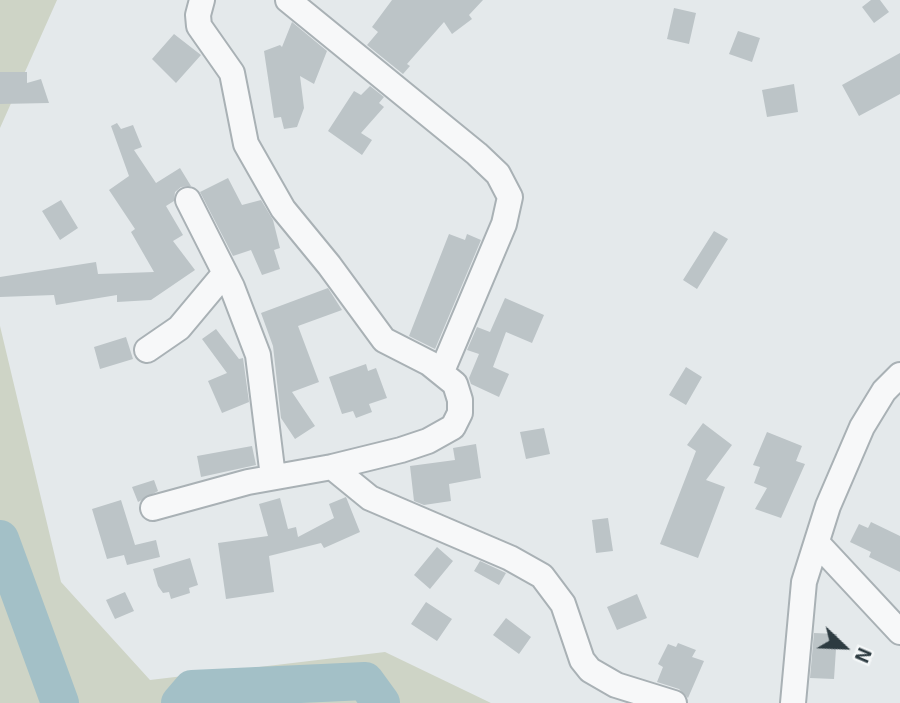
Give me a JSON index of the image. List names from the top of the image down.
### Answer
{
  "north": "bottom right"
}
